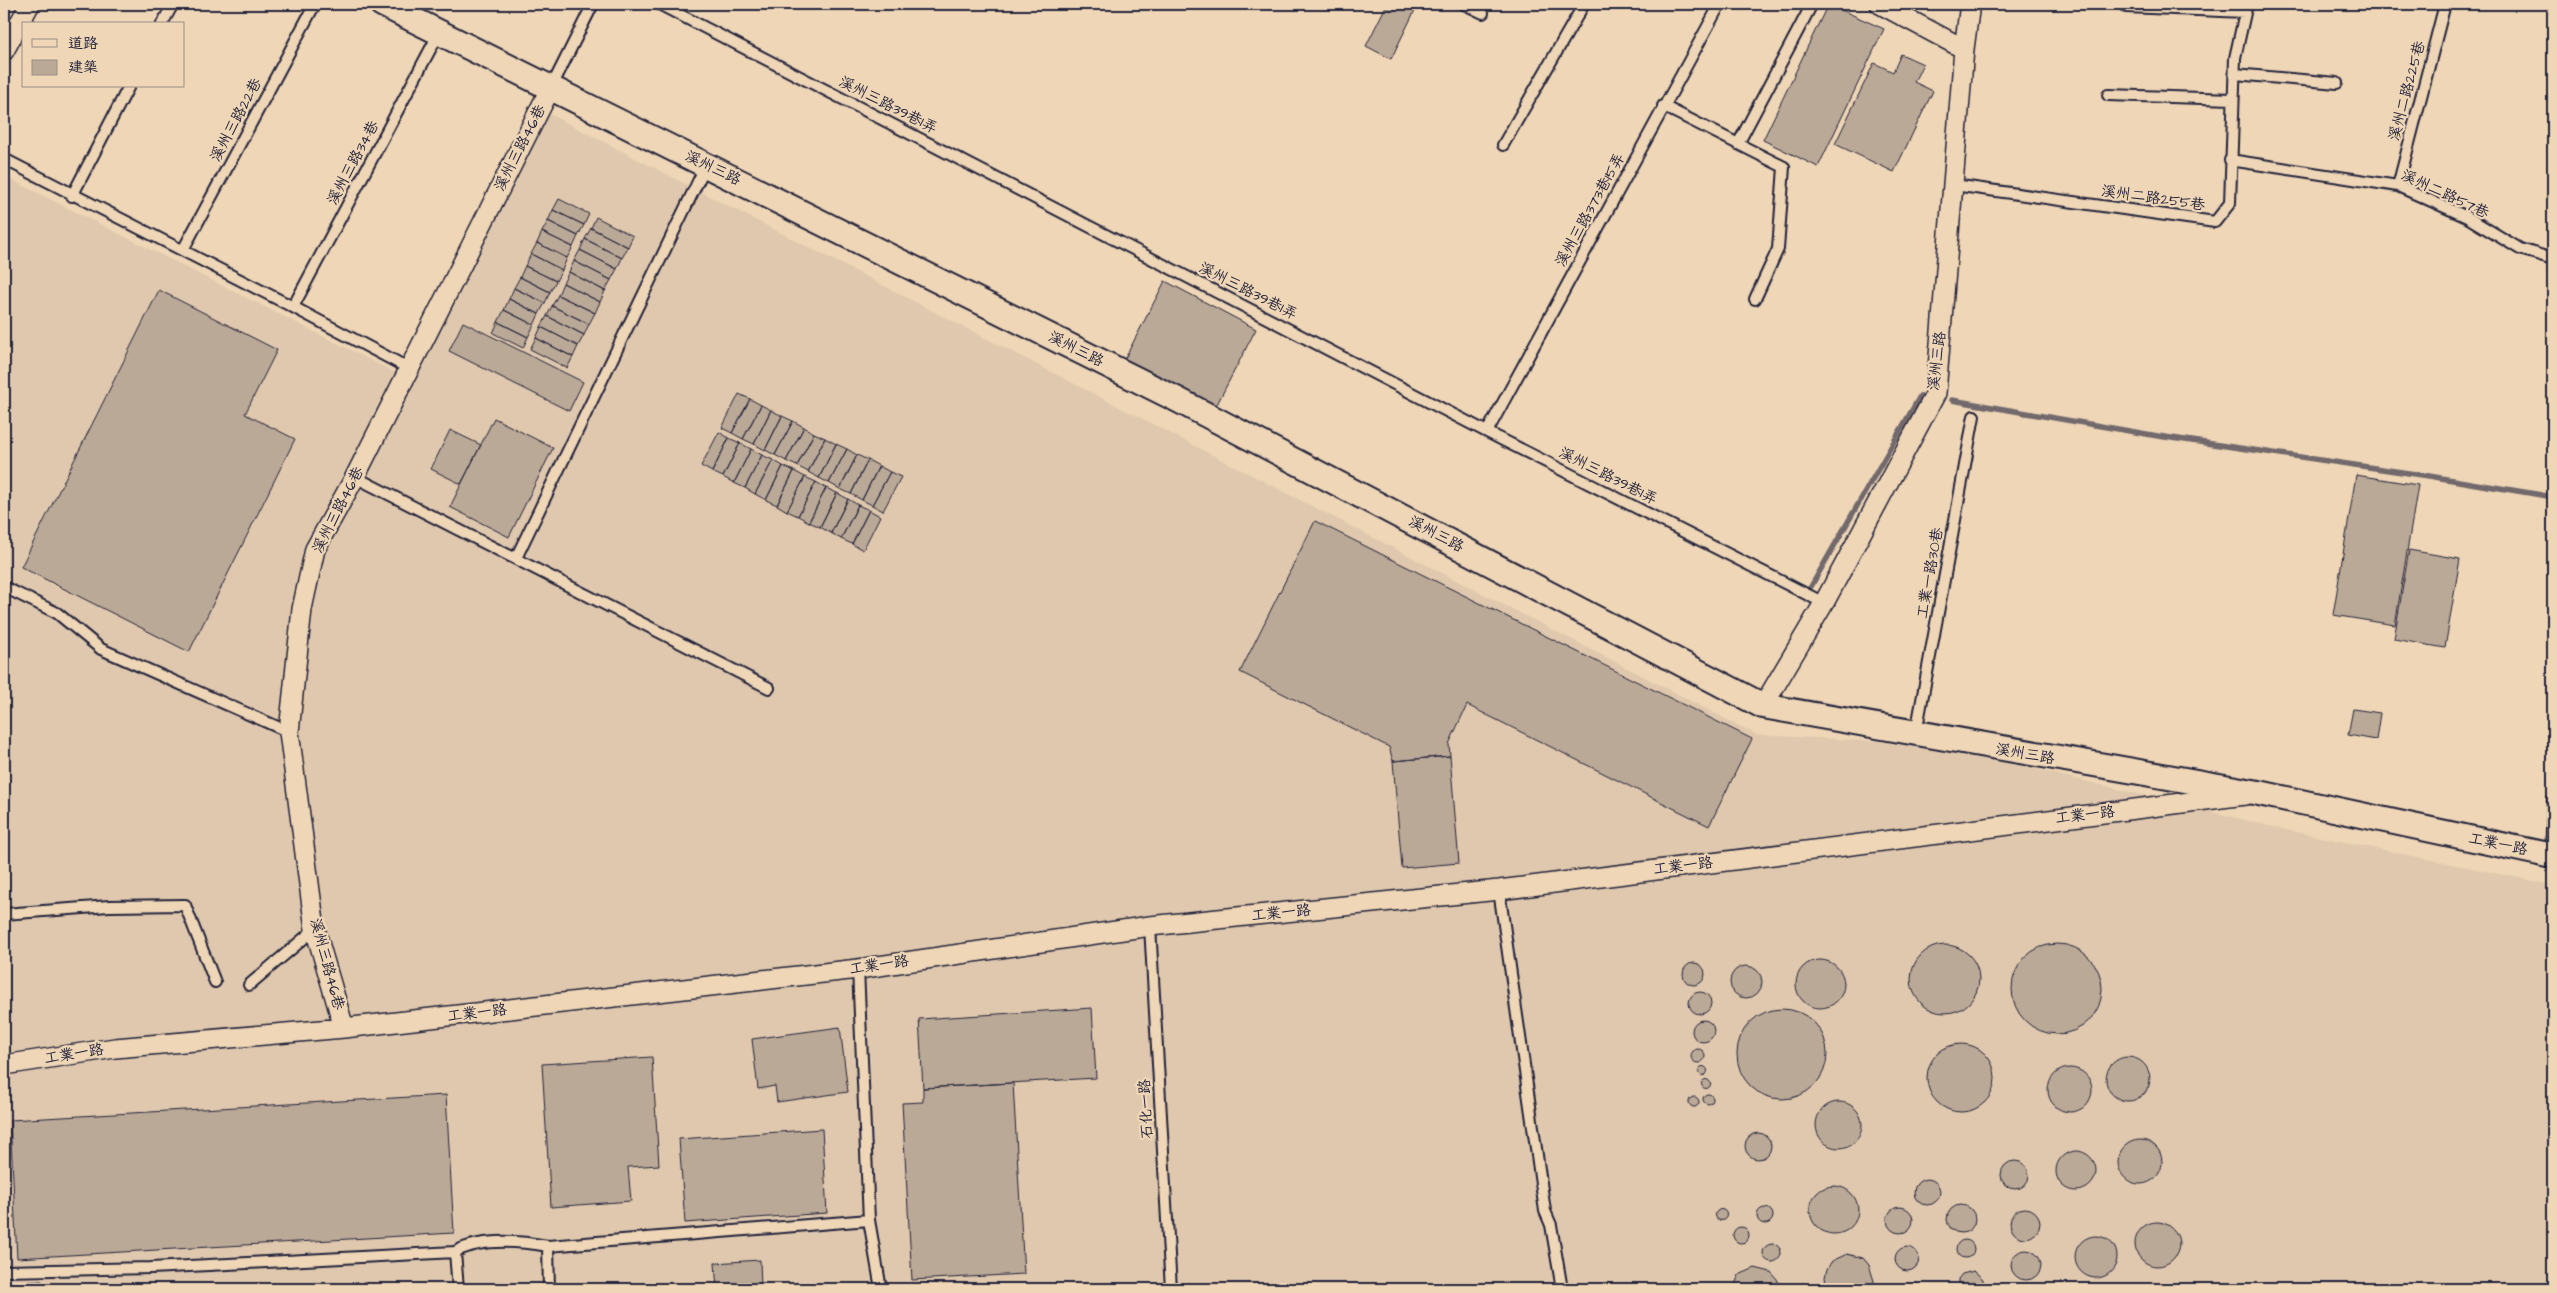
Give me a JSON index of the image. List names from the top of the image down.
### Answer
{
  "streets": {
    "street": ["溪州三路46巷", "溪州三路", "工業一路"],
    "lane": [
      "溪州二路225巷",
      "溪州三路39巷1弄",
      "溪州三路22巷",
      "溪州三路34巷",
      "溪州二路57巷",
      "溪州二路255巷",
      "溪州三路373巷15弄",
      "工業一路30巷",
      "石化一路"
    ]
  },
  "crossings": [
    ["溪州二路225巷", "溪州二路57巷"],
    ["溪州三路39巷1弄", "溪州三路"],
    ["溪州三路39巷1弄", "溪州三路373巷15弄"],
    ["溪州三路46巷", "溪州三路"],
    ["溪州三路46巷", "工業一路"],
    ["溪州三路34巷", "溪州三路"],
    ["溪州三路", "溪州二路255巷"],
    ["溪州三路", "工業一路30巷"],
    ["溪州三路", "工業一路"],
    ["溪州二路57巷", "溪州二路255巷"],
    ["工業一路", "石化一路"]
  ],
  "legend": ["道路", "建築"]
}
